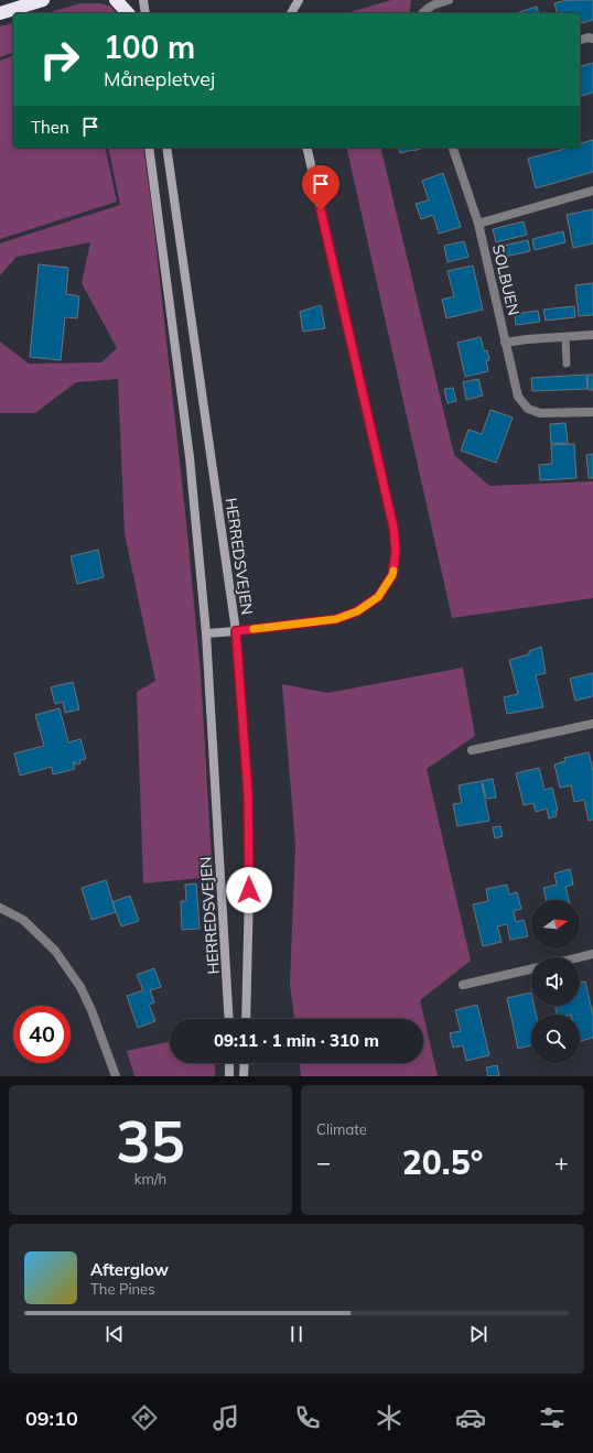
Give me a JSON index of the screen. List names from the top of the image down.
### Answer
{
  "streets": {
    "street": ["SOLBUEN", "HERREDSVEJEN"]
  },
  "north": "right",
  "page": {
    "turn": ["100 m", "Månepletvej"],
    "then": "Then",
    "limit": "40",
    "trip": "09:11 · 1 min · 310 m",
    "tile": [
      ["35", "km/h"],
      "Climate"
    ],
    "heat": ["−", "20.5°", "+"],
    "song": ["Afterglow", "The Pines"],
    "tabs": "09:10"
  }
}
